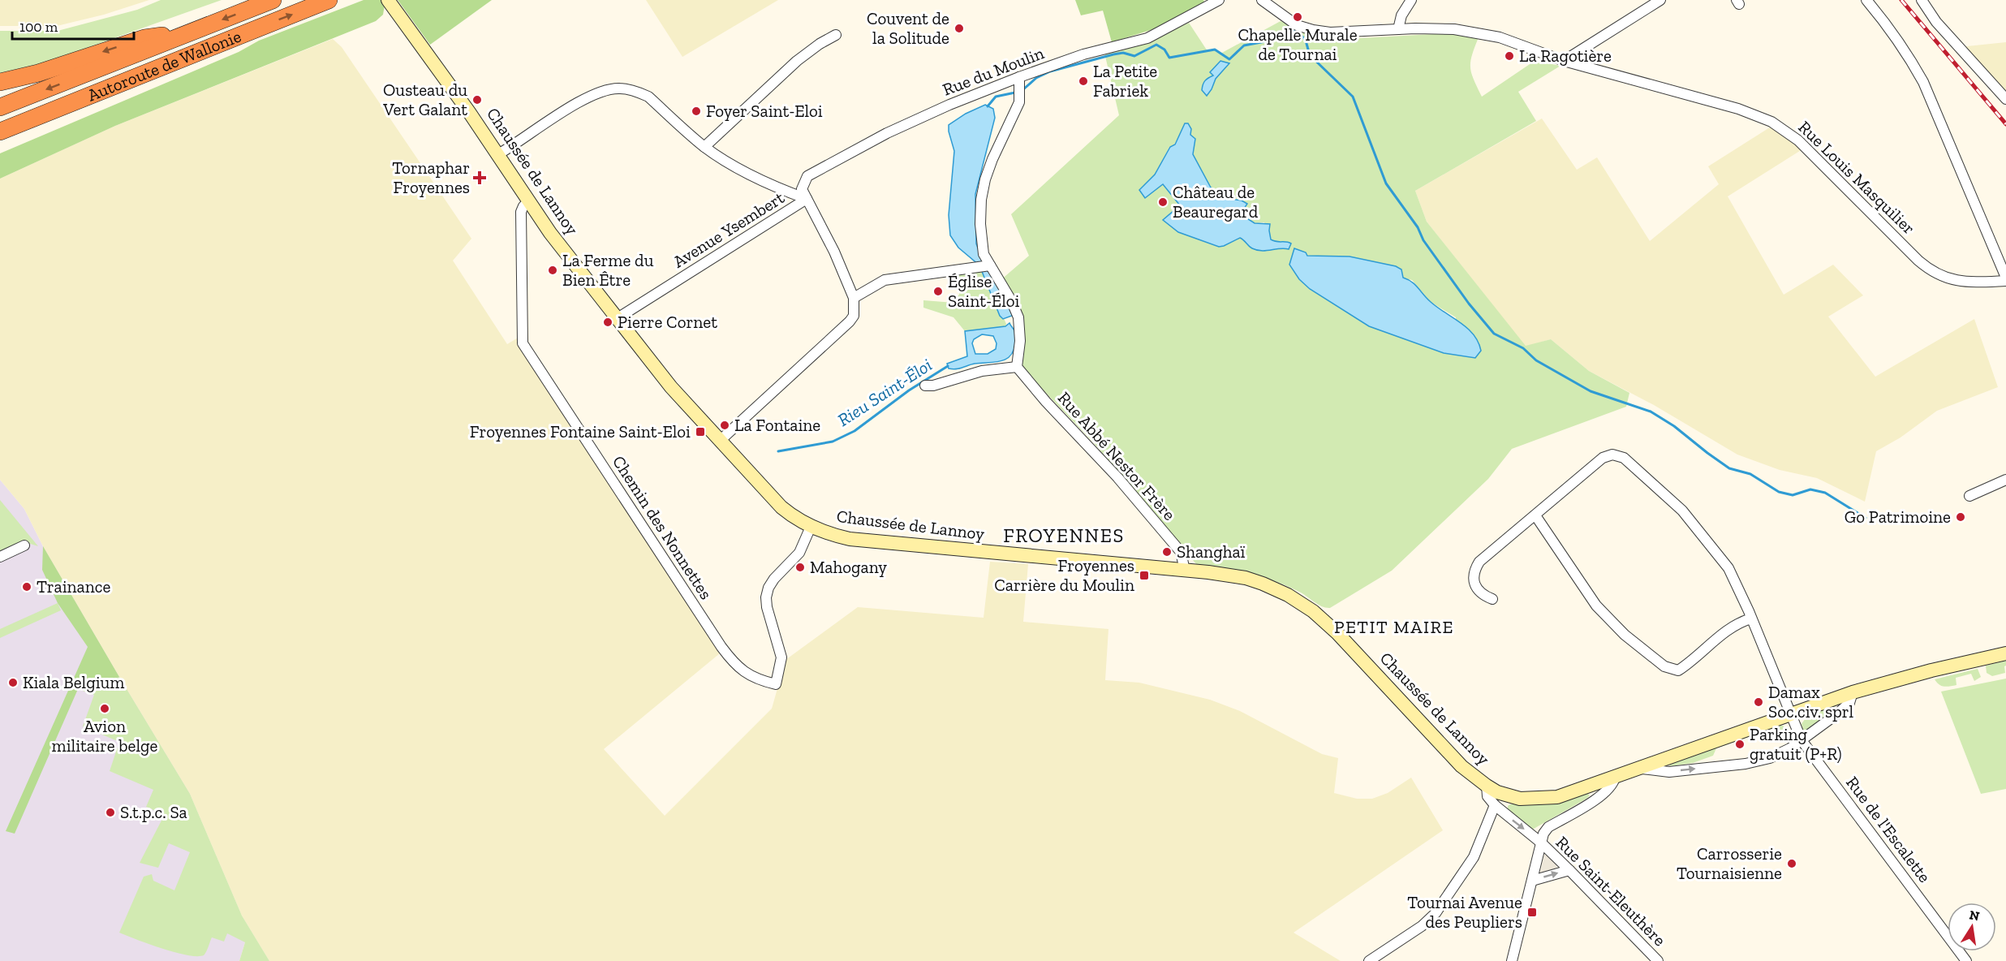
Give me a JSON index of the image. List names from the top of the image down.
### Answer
{
  "streets": {
    "highway": ["Autoroute de Wallonie"],
    "main road": ["Chaussée de Lannoy"],
    "street": [
      "Rue du Moulin",
      "Rue Louis Masquilier",
      "Avenue Ysembert",
      "Rue Abbé Nestor Frère",
      "Chemin des Nonnettes",
      "Rue de l'Escalette",
      "Rue Saint-Eleuthère"
    ]
  },
  "crossings": [
    ["Rue du Moulin", "Avenue Ysembert"],
    ["Chaussée de Lannoy", "Avenue Ysembert"],
    ["Chaussée de Lannoy", "Rue Abbé Nestor Frère"],
    ["Chaussée de Lannoy", "Chemin des Nonnettes"],
    ["Chaussée de Lannoy", "Rue de l'Escalette"]
  ],
  "districts": ["FROYENNES", "PETIT MAIRE"],
  "water": ["Rieu Saint-Éloi"],
  "places": {
    "other": [
      "Chapelle Murale de Tournai",
      "Couvent de la Solitude",
      "La Ragotière",
      "La Petite Fabriek",
      "Ousteau du Vert Galant",
      "Foyer Saint-Eloi",
      "Château de Beauregard",
      "La Ferme du Bien Être",
      "Église Saint-Éloi",
      "Pierre Cornet",
      "La Fontaine",
      "Go Patrimoine",
      "Shanghaï",
      "Mahogany",
      "Trainance",
      "Kiala Belgium",
      "Damax Soc.civ. sprl",
      "Avion militaire belge",
      "Parking gratuit (P+R)",
      "S.t.p.c. Sa",
      "Carrosserie Tournaisienne"
    ],
    "health": ["Tornaphar Froyennes"],
    "transit": ["Froyennes Fontaine Saint-Eloi", "Froyennes Carrière du Moulin", "Tournai Avenue des Peupliers"]
  },
  "scale_bar": "100 m",
  "north": "top"
}
